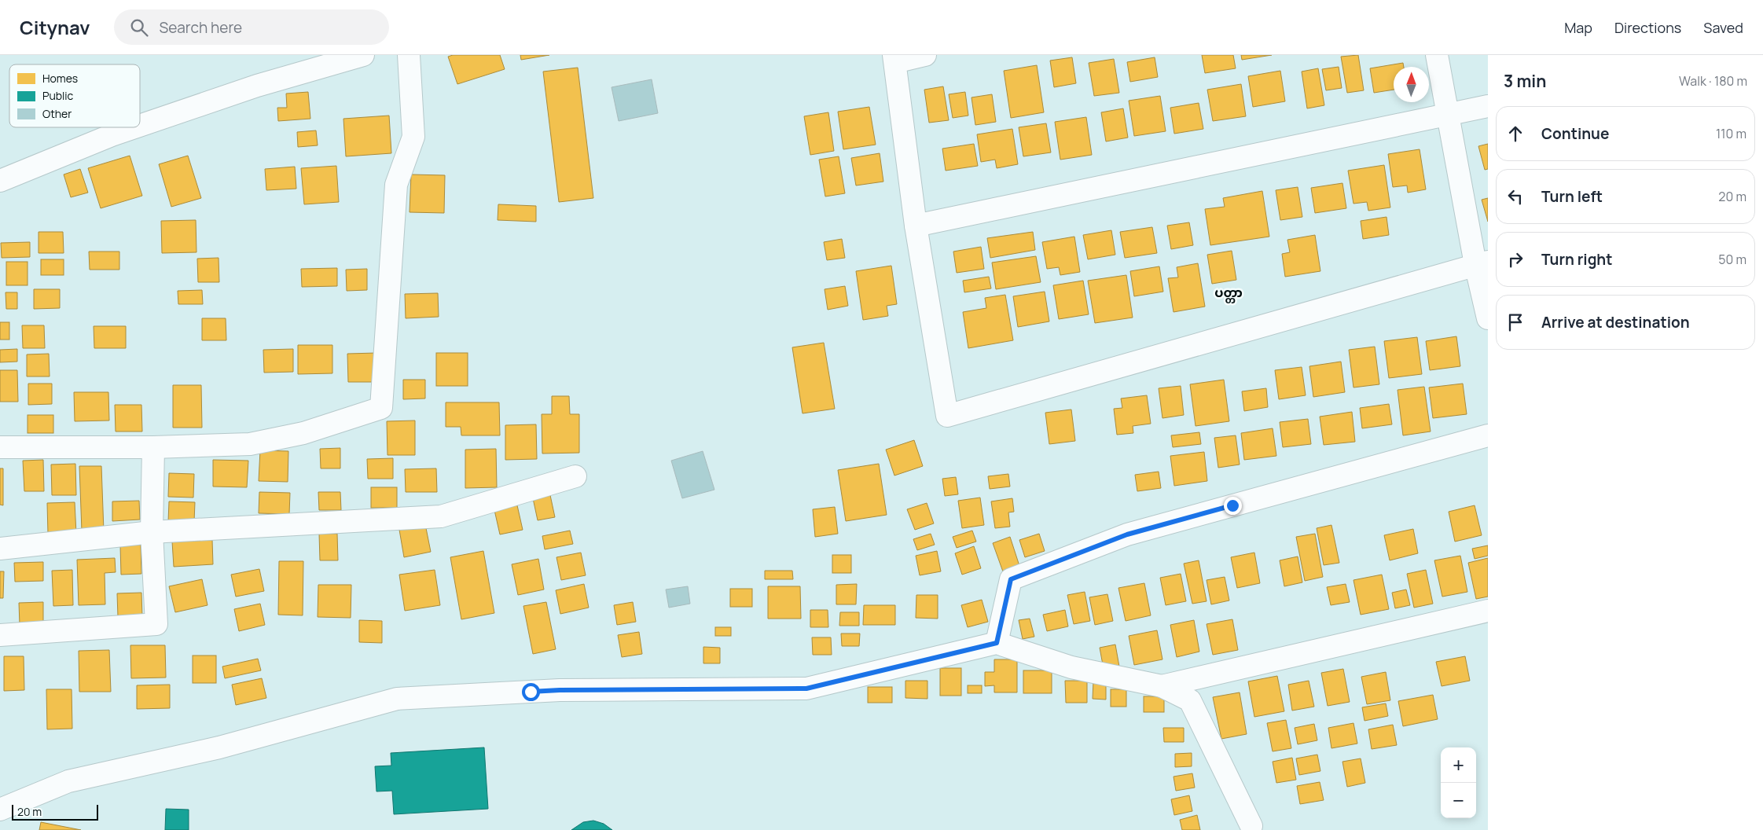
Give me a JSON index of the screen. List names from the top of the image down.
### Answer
{
  "districts": ["ပတ္တာ"],
  "legend": ["Homes", "Public", "Other"],
  "scale_bar": "20 m",
  "north": "top",
  "page": {
    "header": "Citynav",
    "search": "Search here",
    "nav": ["Map", "Directions", "Saved"],
    "heading": ["3 min", "Walk · 180 m"],
    "list": [
      ["Continue", "110 m"],
      ["Turn left", "20 m"],
      ["Turn right", "50 m"],
      "Arrive at destination"
    ],
    "map_buttons": ["+", "−"],
    "scale": "20 m"
  }
}
